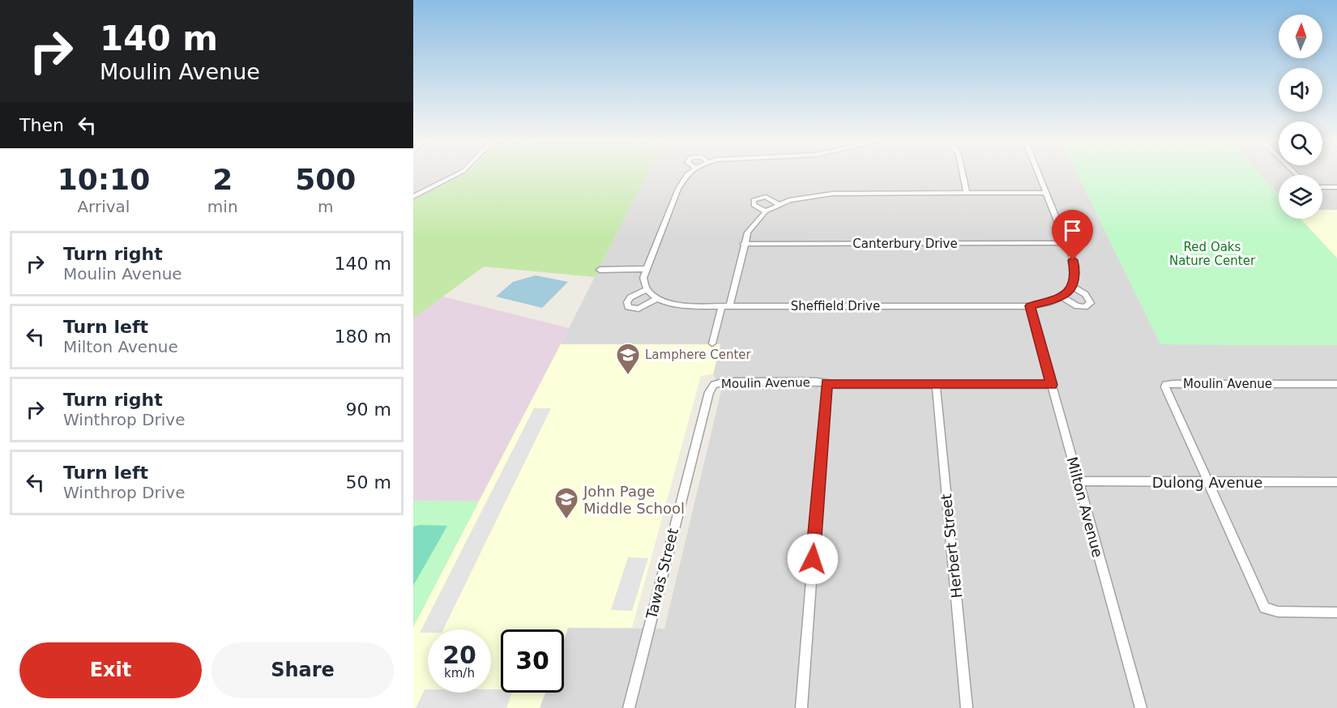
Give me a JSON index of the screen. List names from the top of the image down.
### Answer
{
  "streets": {
    "street": [
      "Canterbury Drive",
      "Sheffield Drive",
      "Moulin Avenue",
      "Dulong Avenue",
      "Milton Avenue",
      "Herbert Street",
      "Tawas Street"
    ]
  },
  "crossings": [
    ["Sheffield Drive", "Milton Avenue"],
    ["Moulin Avenue", "Dulong Avenue"],
    ["Moulin Avenue", "Milton Avenue"],
    ["Moulin Avenue", "Herbert Street"],
    ["Moulin Avenue", "Tawas Street"],
    ["Dulong Avenue", "Milton Avenue"]
  ],
  "parks": ["Red Oaks Nature Center"],
  "places": {
    "school or university": ["Lamphere Center", "John Page Middle School"]
  },
  "north": "top",
  "page": {
    "turn": ["140 m", "Moulin Avenue"],
    "then": "Then",
    "eta": [
      "10:10",
      "Arrival",
      "2",
      "min",
      "500",
      "m"
    ],
    "list": [
      {
        "name": "Turn right",
        "note": "Moulin Avenue",
        "value": "140 m"
      },
      {
        "name": "Turn left",
        "note": "Milton Avenue",
        "value": "180 m"
      },
      {
        "name": "Turn right",
        "note": "Winthrop Drive",
        "value": "90 m"
      },
      {
        "name": "Turn left",
        "note": "Winthrop Drive",
        "value": "50 m"
      }
    ],
    "speed": "20 km/h",
    "limit": "30",
    "buttons": ["Exit", "Share"]
  }
}
